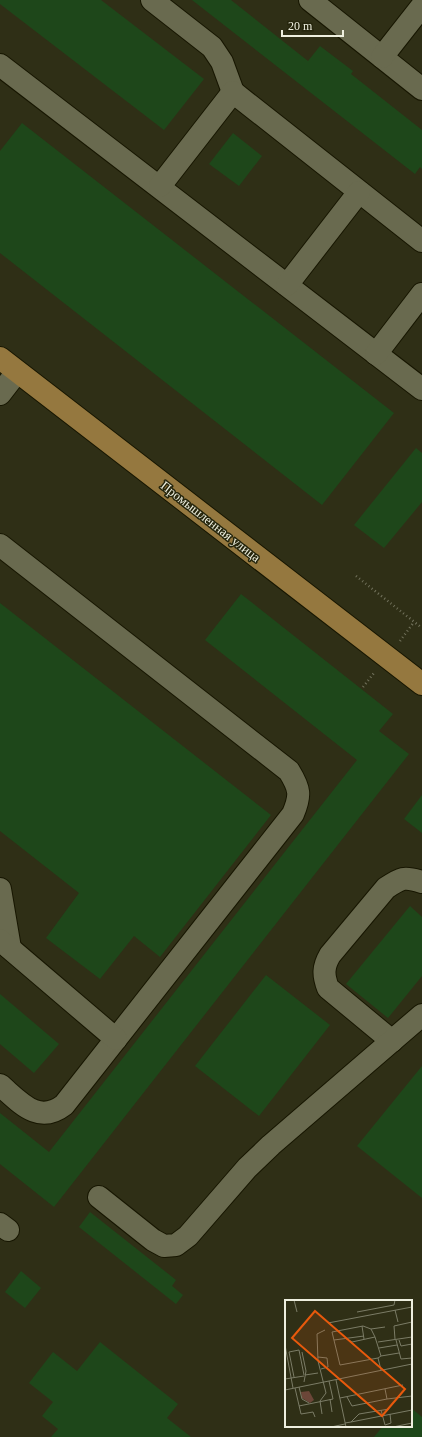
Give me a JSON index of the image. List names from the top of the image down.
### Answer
{
  "streets": {
    "main road": ["Промышленная улица"]
  },
  "scale_bar": "20 m"
}
